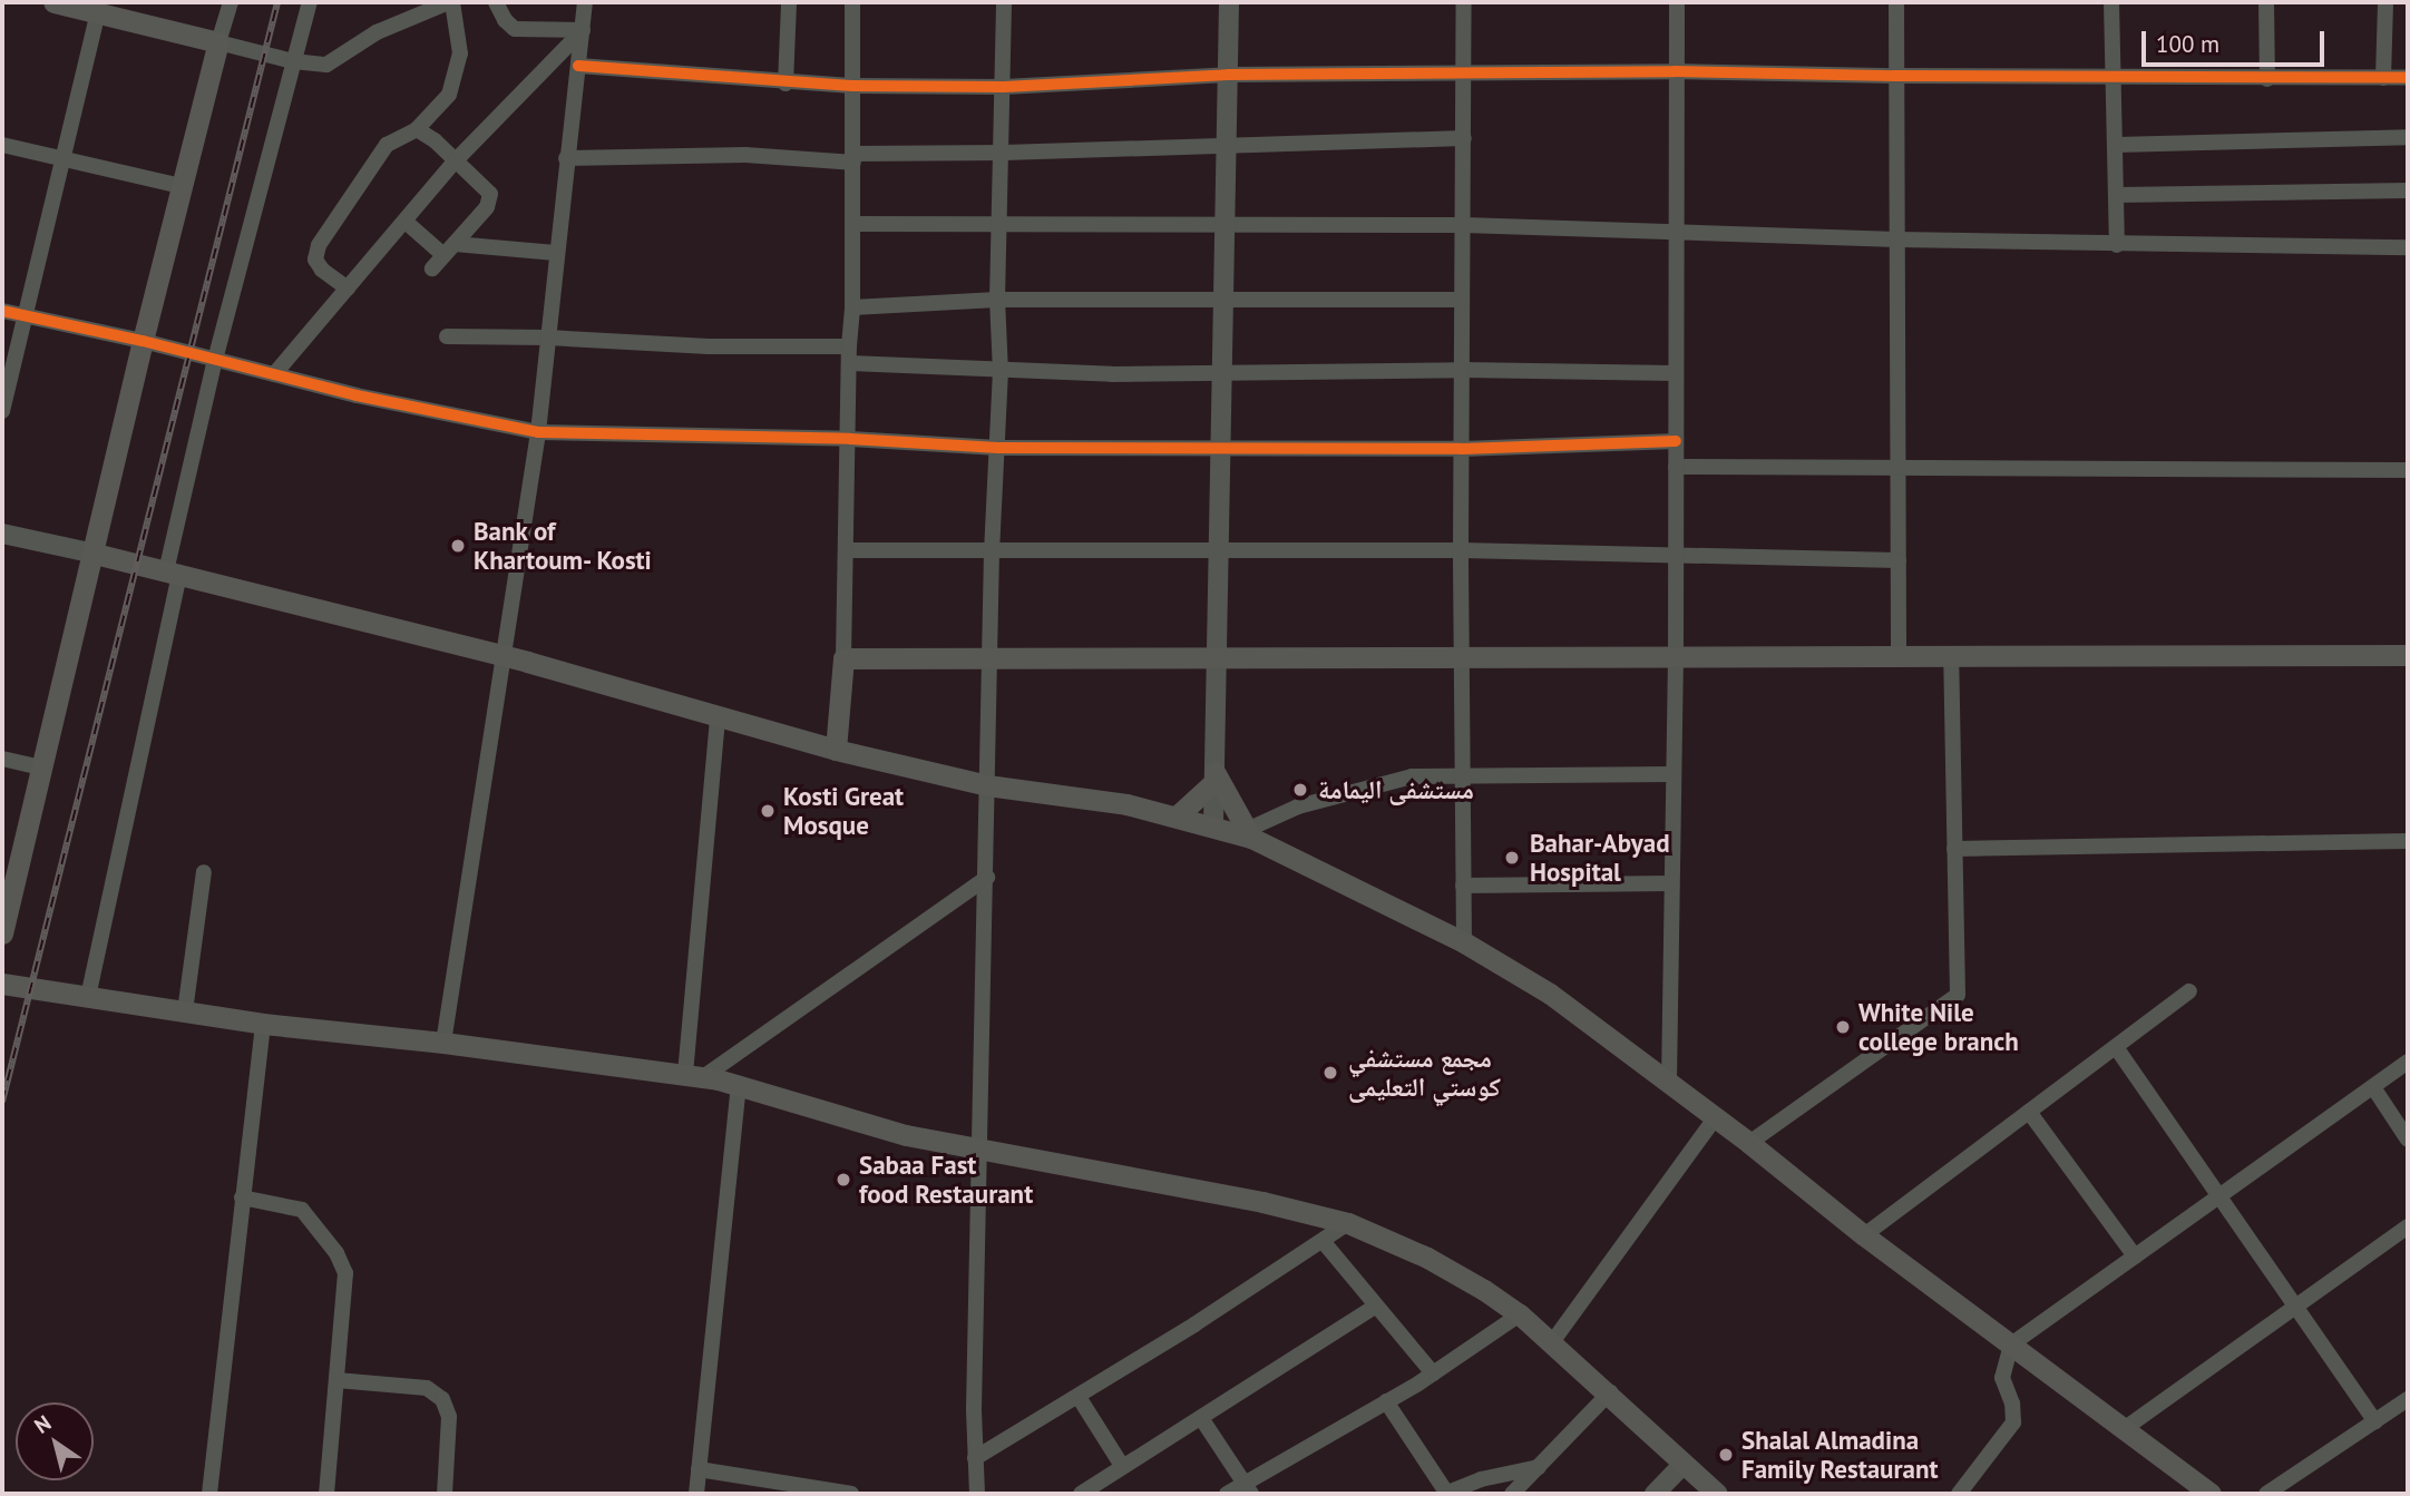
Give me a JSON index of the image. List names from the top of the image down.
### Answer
{
  "places": [
    "Bank of Khartoum- Kosti",
    "مستشفى اليمامة",
    "Kosti Great Mosque",
    "Bahar-Abyad Hospital",
    "White Nile college branch",
    "مجمع مستشفي كوستي التعليمى",
    "Sabaa Fast food Restaurant",
    "Shalal Almadina Family Restaurant"
  ],
  "scale_bar": "100 m",
  "north": "top left"
}
